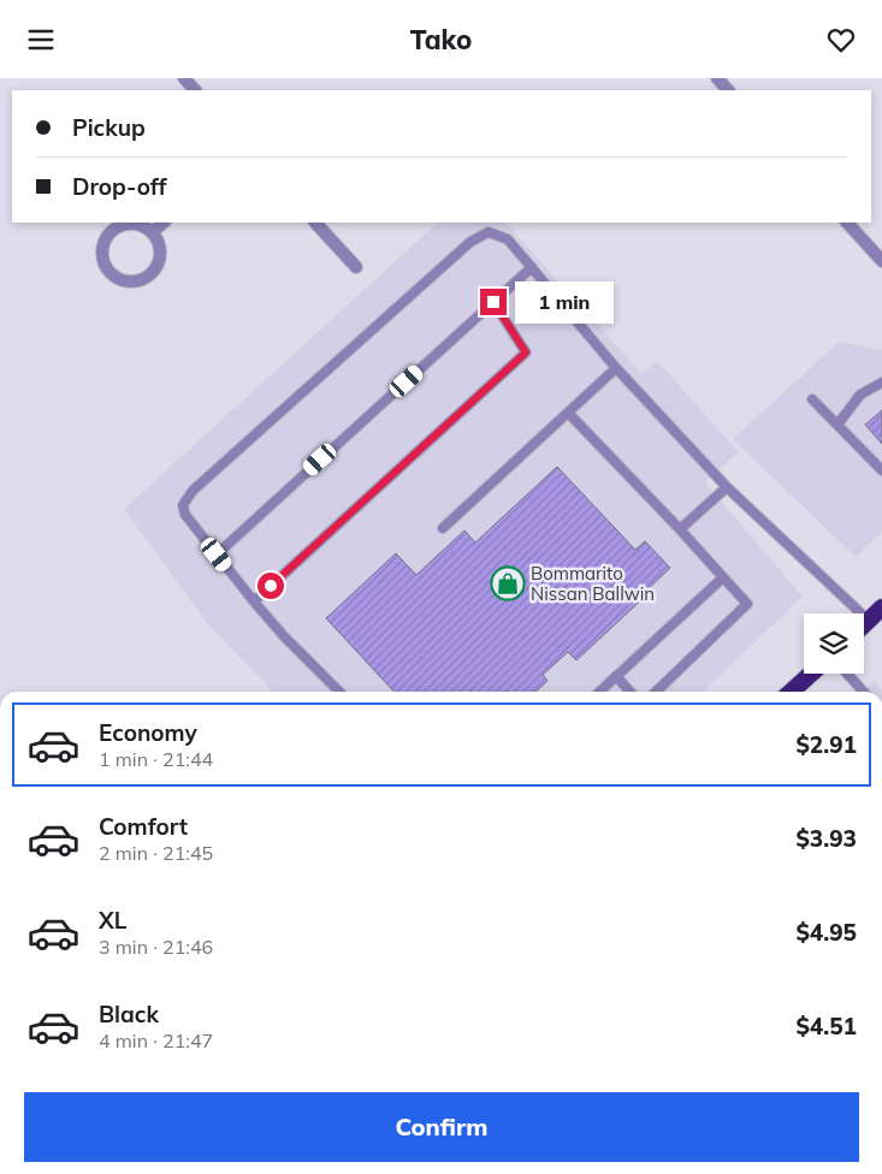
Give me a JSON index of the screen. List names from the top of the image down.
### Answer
{
  "places": {
    "shop": ["Bommarito Nissan Ballwin"]
  },
  "page": {
    "header": "Tako",
    "banner": ["Pickup", "Drop-off"],
    "bubble": "1 min",
    "list": [
      {
        "name": "Economy",
        "note": "1 min · 21:44",
        "value": "$2.91"
      },
      {
        "name": "Comfort",
        "note": "2 min · 21:45",
        "value": "$3.93"
      },
      {
        "name": "XL",
        "note": "3 min · 21:46",
        "value": "$4.95"
      },
      {
        "name": "Black",
        "note": "4 min · 21:47",
        "value": "$4.51"
      }
    ],
    "buttons": "Confirm"
  }
}
